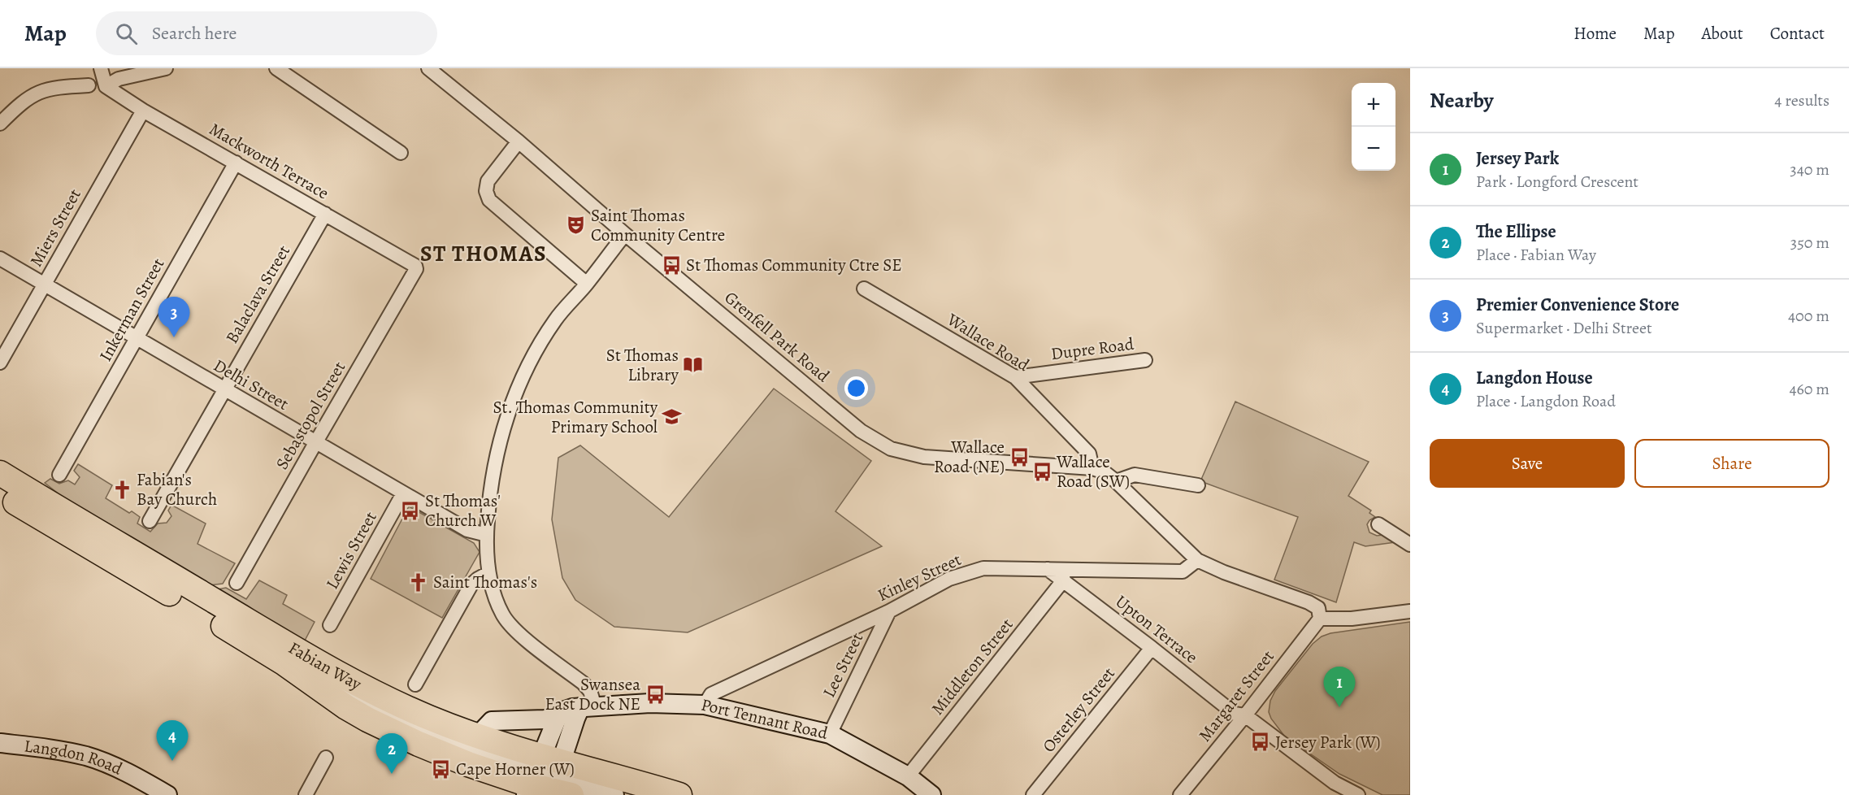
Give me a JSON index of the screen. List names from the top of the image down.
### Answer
{
  "streets": {
    "highway": ["Fabian Way"],
    "street": [
      "Mackworth Terrace",
      "Miers Street",
      "Balaclava Street",
      "Inkerman Street",
      "Grenfell Park Road",
      "Wallace Road",
      "Dupre Road",
      "Delhi Street",
      "Sebastopol Street",
      "Lewis Street",
      "Kinley Street",
      "Upton Terrace",
      "Lee Street",
      "Middleton Street",
      "Margaret Street",
      "Osterley Street",
      "Port Tennant Road",
      "Langdon Road"
    ]
  },
  "crossings": [
    ["Mackworth Terrace", "Miers Street"],
    ["Mackworth Terrace", "Balaclava Street"],
    ["Mackworth Terrace", "Inkerman Street"],
    ["Mackworth Terrace", "Sebastopol Street"],
    ["Miers Street", "Delhi Street"],
    ["Balaclava Street", "Delhi Street"],
    ["Inkerman Street", "Delhi Street"],
    ["Grenfell Park Road", "Wallace Road"],
    ["Grenfell Park Road", "Kinley Street"],
    ["Grenfell Park Road", "Margaret Street"],
    ["Wallace Road", "Dupre Road"],
    ["Delhi Street", "Sebastopol Street"],
    ["Delhi Street", "Lewis Street"],
    ["Kinley Street", "Upton Terrace"],
    ["Kinley Street", "Lee Street"],
    ["Kinley Street", "Port Tennant Road"],
    ["Upton Terrace", "Middleton Street"],
    ["Upton Terrace", "Margaret Street"],
    ["Upton Terrace", "Osterley Street"],
    ["Lee Street", "Port Tennant Road"],
    ["Fabian Way", "Port Tennant Road"],
    ["Middleton Street", "Port Tennant Road"]
  ],
  "districts": ["ST THOMAS"],
  "places": {
    "theatre": ["Saint Thomas Community Centre"],
    "bus stop": [
      "St Thomas Community Ctre SE",
      "Wallace Road (NE)",
      "Wallace Road (SW)",
      "St Thomas' Church W",
      "Swansea East Dock NE",
      "Jersey Park (W)",
      "Cape Horner (W)"
    ],
    "library": ["St Thomas Library"],
    "school or university": ["St. Thomas Community Primary School"],
    "church": ["Fabian's Bay Church", "Saint Thomas's"]
  },
  "page": {
    "header": "Map",
    "search": "Search here",
    "nav": [
      "Home",
      "Map",
      "About",
      "Contact"
    ],
    "heading": ["Nearby", "4 results"],
    "map_buttons": ["+", "−"],
    "list": [
      {
        "mark": "1",
        "name": "Jersey Park",
        "note": "Park · Longford Crescent",
        "value": "340 m"
      },
      {
        "mark": "2",
        "name": "The Ellipse",
        "note": "Place · Fabian Way",
        "value": "350 m"
      },
      {
        "mark": "3",
        "name": "Premier Convenience Store",
        "note": "Supermarket · Delhi Street",
        "value": "400 m"
      },
      {
        "mark": "4",
        "name": "Langdon House",
        "note": "Place · Langdon Road",
        "value": "460 m"
      }
    ],
    "pins": [
      "3",
      "1",
      "4",
      "2"
    ],
    "buttons": ["Save", "Share"]
  }
}
